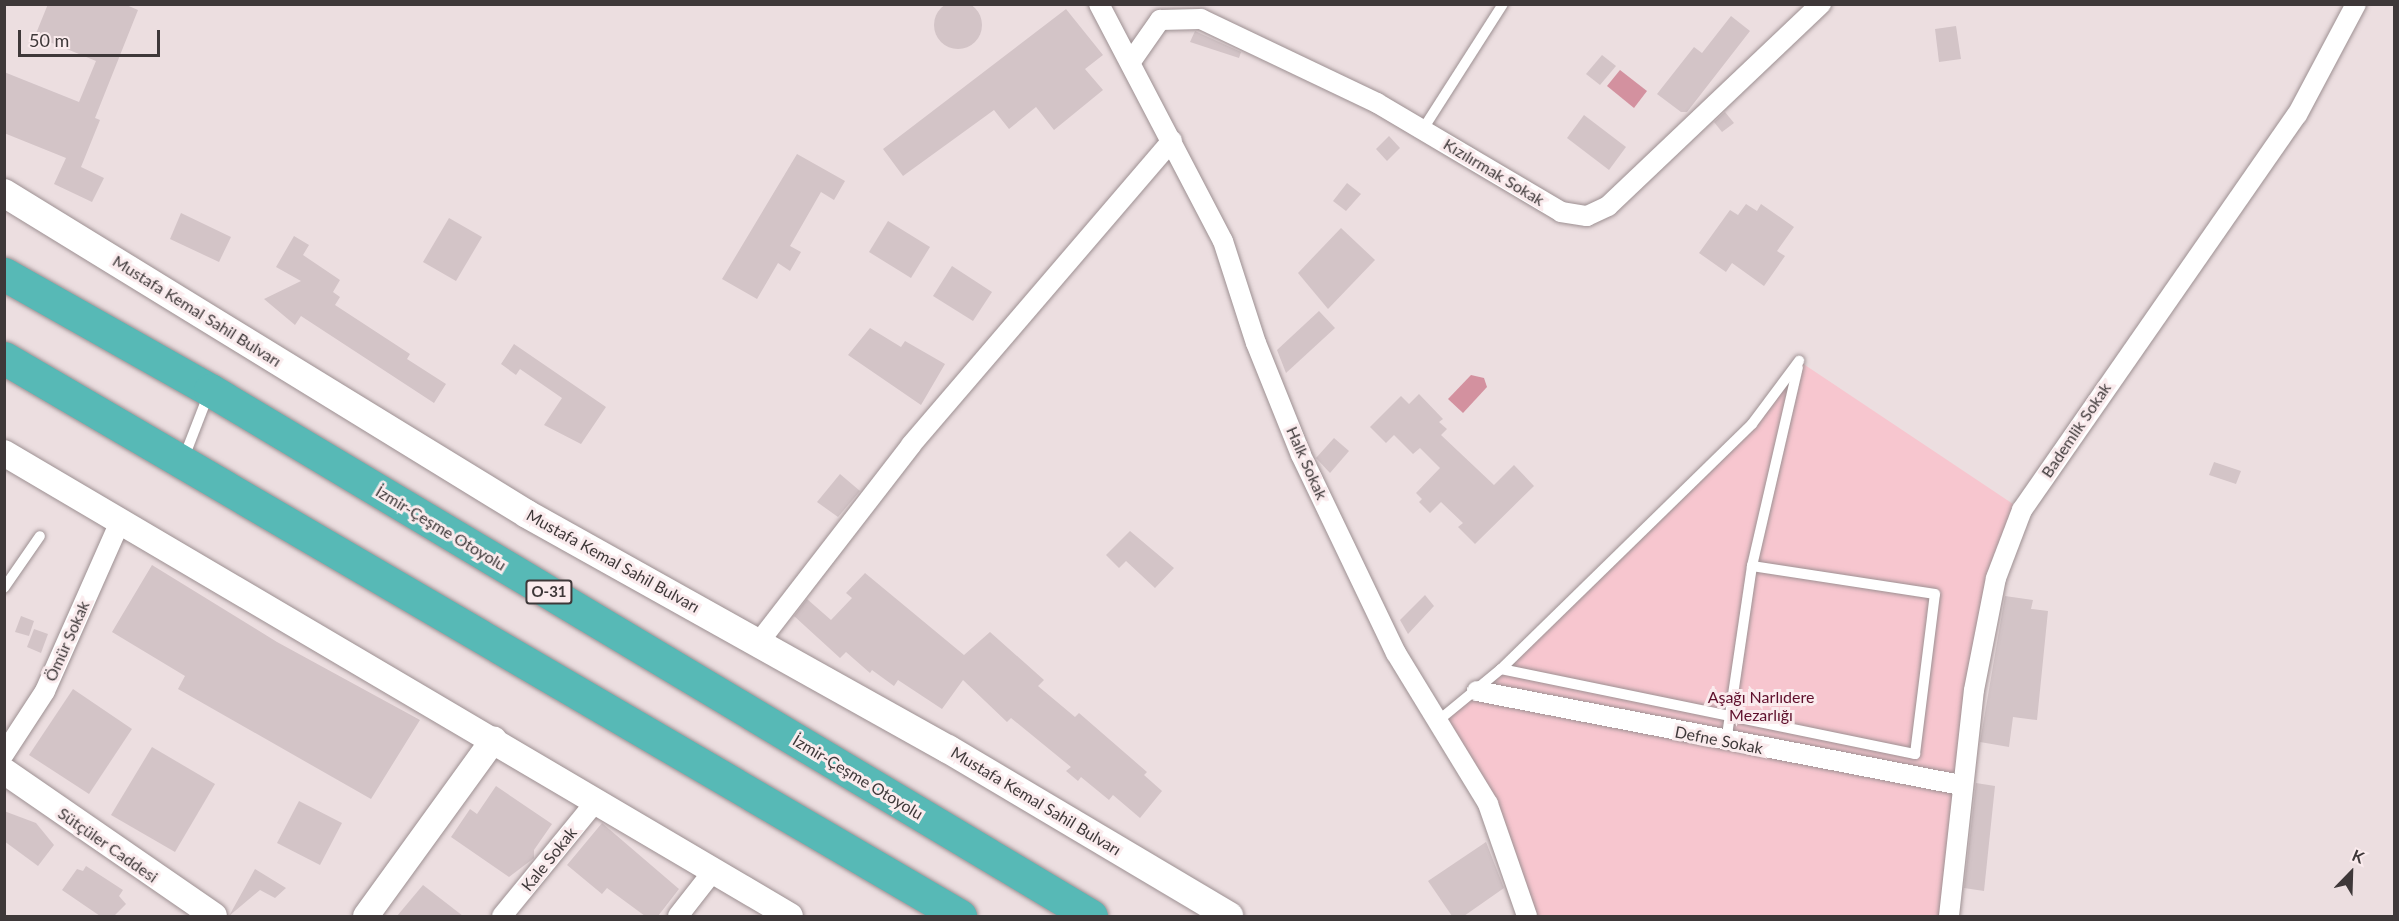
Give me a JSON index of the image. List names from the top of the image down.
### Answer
{
  "streets": {
    "highway": ["İzmir-Çeşme Otoyolu", "O-31"],
    "main road": ["Mustafa Kemal Sahil Bulvarı"],
    "street": [
      "Kızılırmak Sokak",
      "Bademlik Sokak",
      "Halk Sokak",
      "Ömür Sokak",
      "Defne Sokak",
      "Sütçüler Caddesi",
      "Kale Sokak"
    ]
  },
  "crossings": [
    ["Kızılırmak Sokak", "Halk Sokak"],
    ["Bademlik Sokak", "Defne Sokak"]
  ],
  "parks": ["Aşağı Narlıdere Mezarlığı"],
  "scale_bar": "50 m",
  "north": "top right"
}
